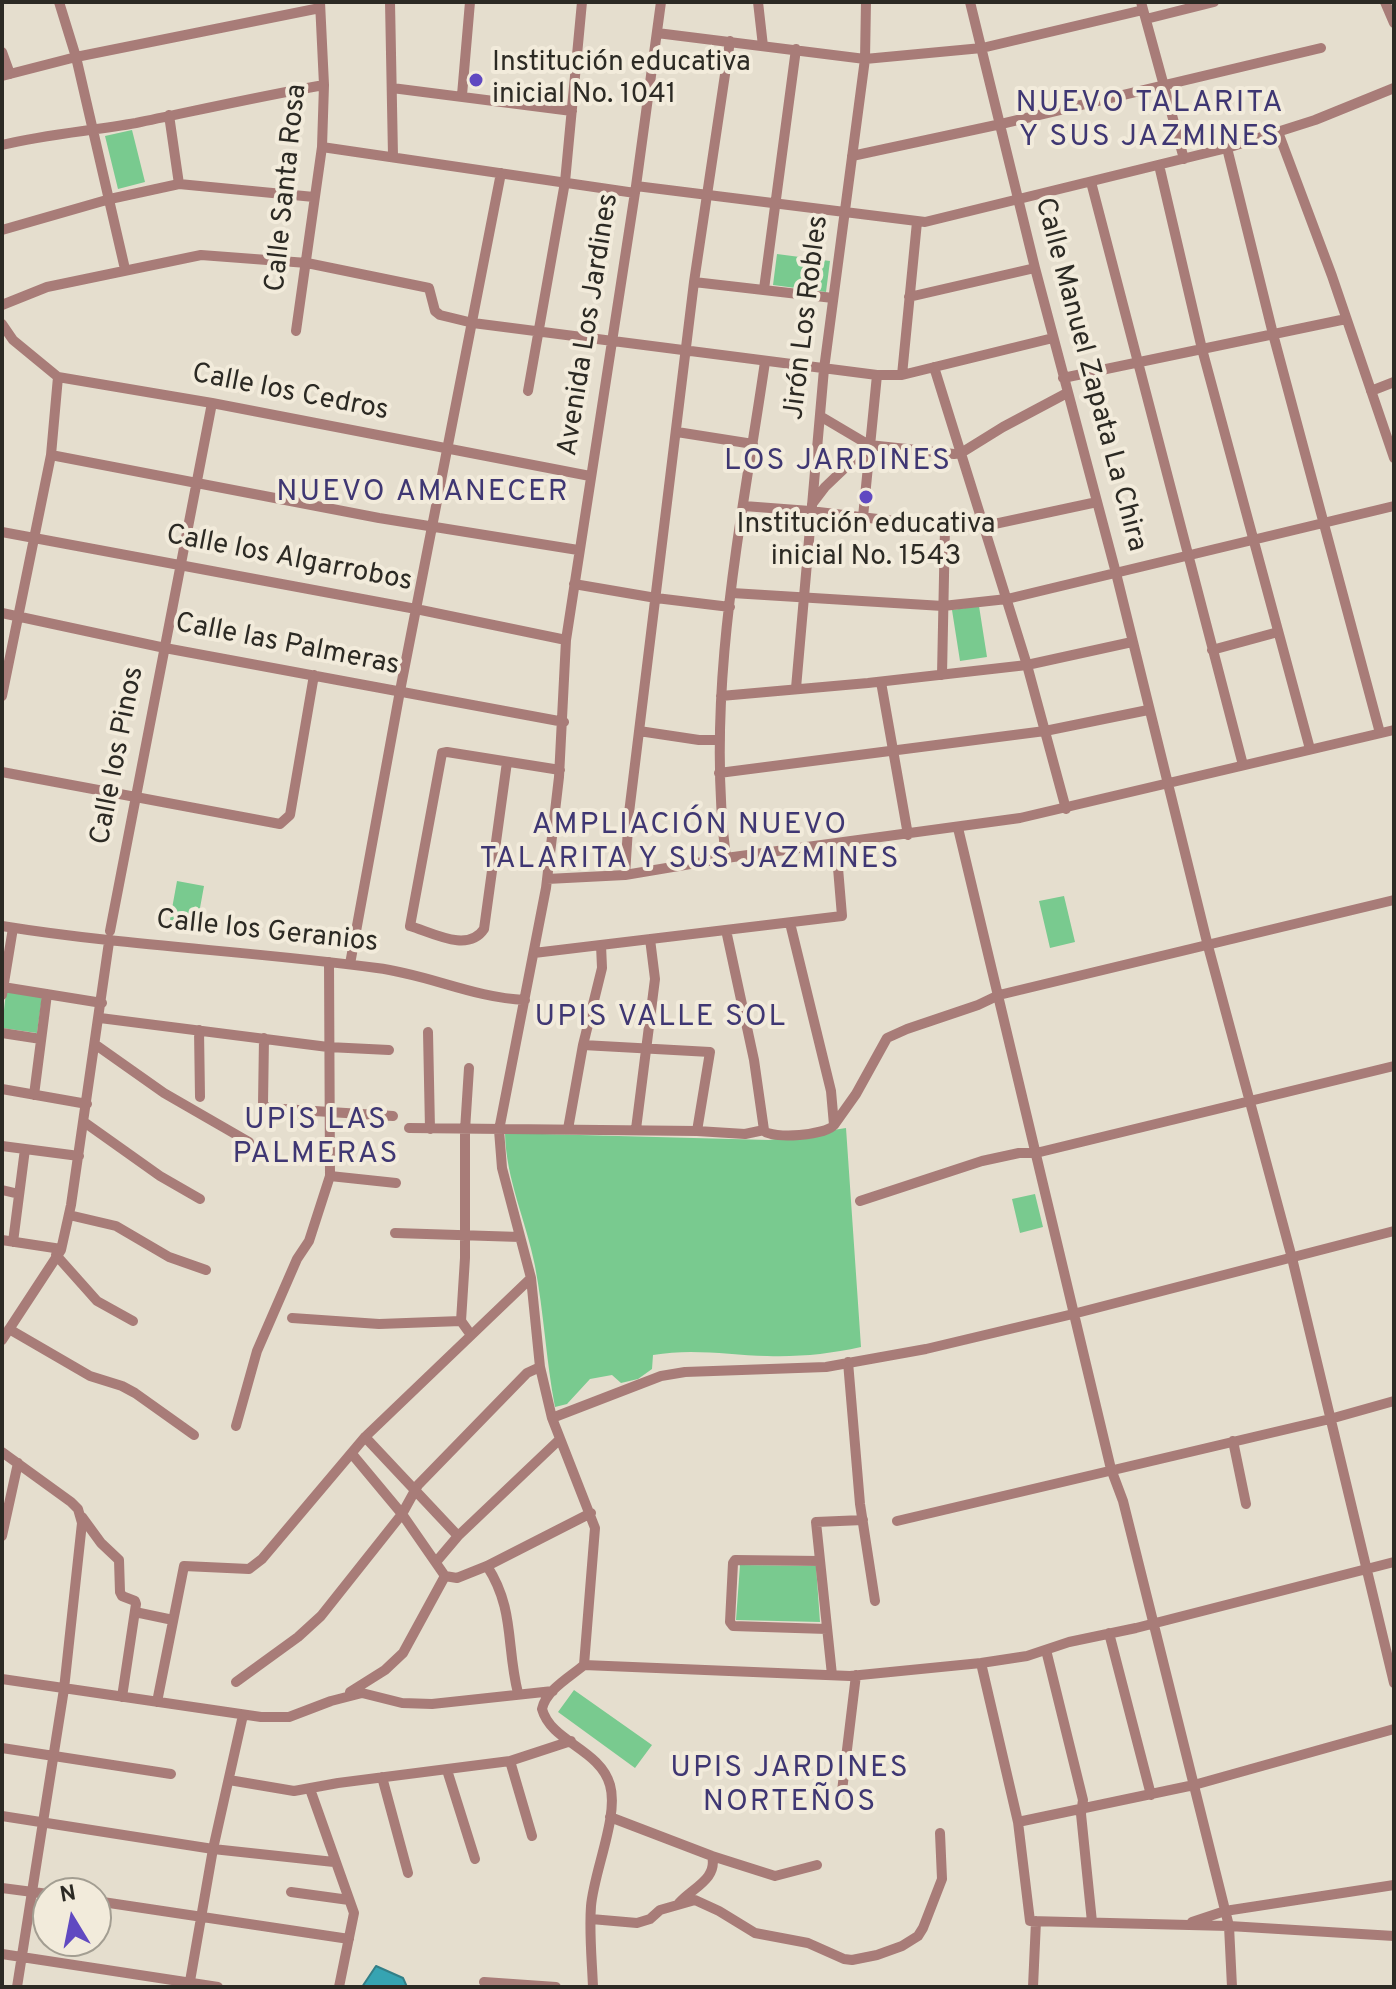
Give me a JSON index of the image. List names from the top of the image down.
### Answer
{
  "streets": {
    "street": [
      "Calle Santa Rosa",
      "Jirón Los Robles",
      "Avenida Los Jardines",
      "Calle Manuel Zapata La Chira",
      "Calle los Cedros",
      "Calle los Algarrobos",
      "Calle las Palmeras",
      "Calle los Pinos",
      "Calle los Geranios"
    ]
  },
  "crossings": [
    ["Avenida Los Jardines", "Calle los Cedros"],
    ["Avenida Los Jardines", "Calle los Algarrobos"],
    ["Avenida Los Jardines", "Calle las Palmeras"],
    ["Avenida Los Jardines", "Calle los Geranios"],
    ["Calle los Cedros", "Calle los Pinos"],
    ["Calle los Algarrobos", "Calle los Pinos"],
    ["Calle las Palmeras", "Calle los Pinos"],
    ["Calle los Pinos", "Calle los Geranios"]
  ],
  "districts": [
    "NUEVO TALARITA Y SUS JAZMINES",
    "LOS JARDINES",
    "NUEVO AMANECER",
    "AMPLIACIÓN NUEVO TALARITA Y SUS JAZMINES",
    "UPIS VALLE SOL",
    "UPIS LAS PALMERAS",
    "UPIS JARDINES NORTEÑOS"
  ],
  "places": ["Institución educativa inicial No. 1041", "Institución educativa inicial No. 1543"],
  "north": "top"
}
